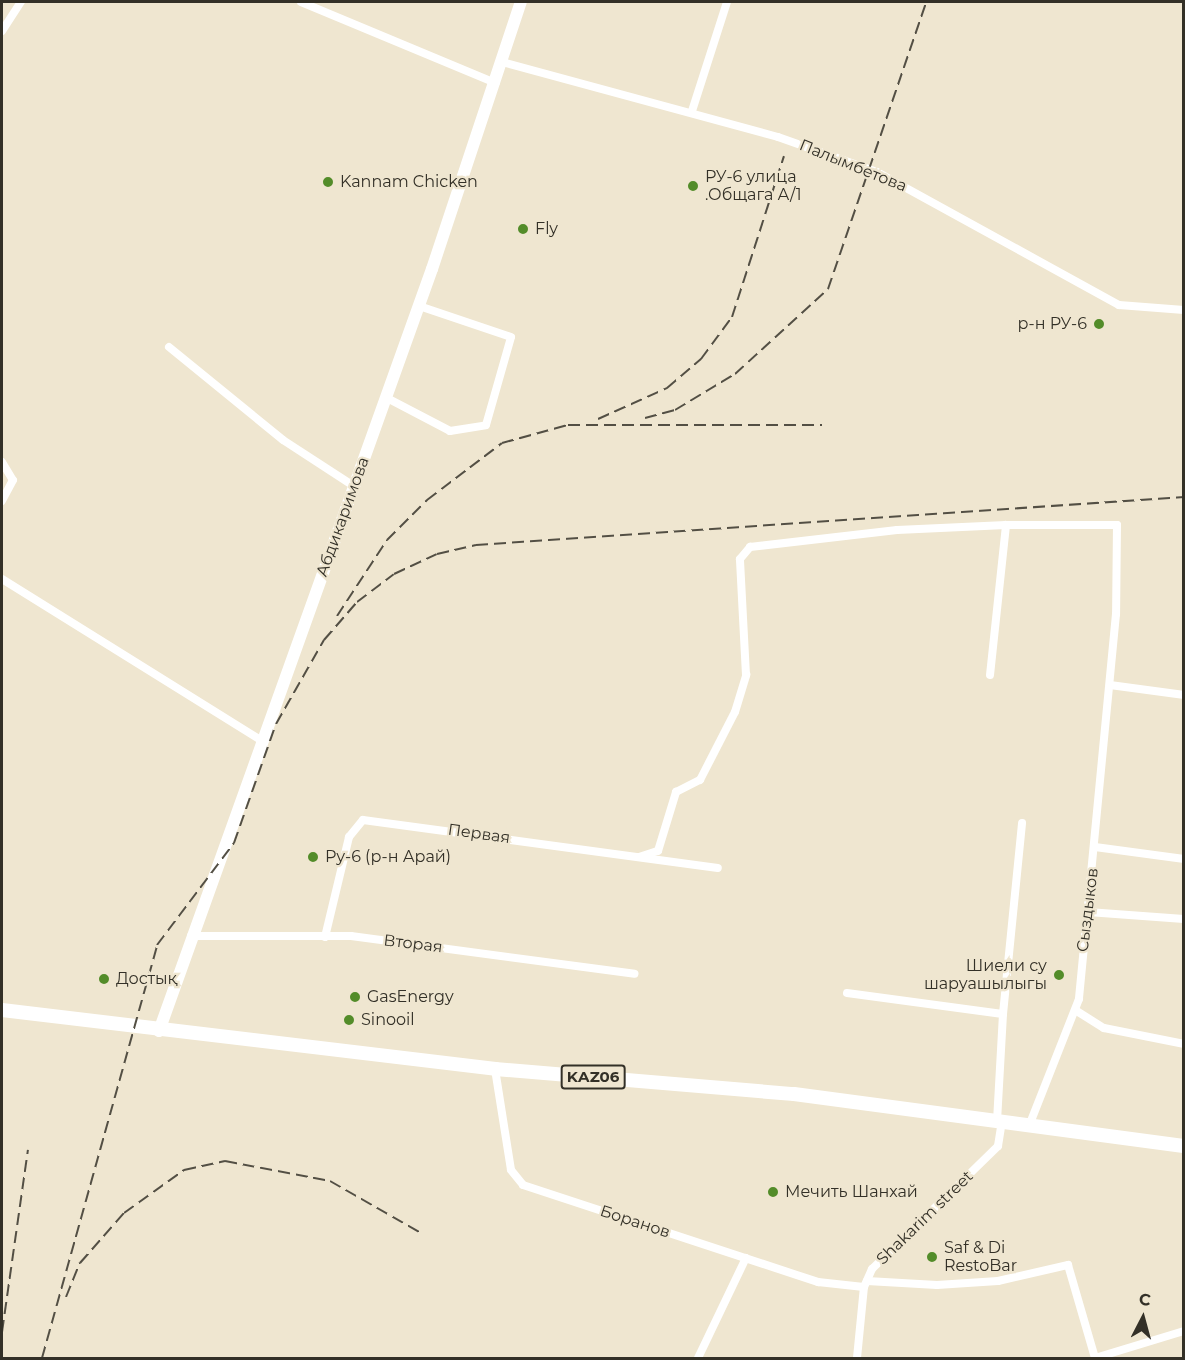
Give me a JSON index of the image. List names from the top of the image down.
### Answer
{
  "streets": {
    "main road": ["Абдикаримова", "KАZ06"],
    "street": [
      "Палымбетова",
      "Первая",
      "Сыздыков",
      "Вторая",
      "Shakarim street",
      "Боранов"
    ]
  },
  "crossings": [
    ["Палымбетова", "Абдикаримова"],
    ["Абдикаримова", "Вторая"],
    ["Абдикаримова", "KАZ06"],
    ["Первая", "Вторая"],
    ["Сыздыков", "KАZ06"],
    ["KАZ06", "Shakarim street"],
    ["KАZ06", "Боранов"],
    ["Shakarim street", "Боранов"]
  ],
  "places": [
    "Kannam Chicken",
    "РУ-6 улица .Общага А/1",
    "Fly",
    "р-н РУ-6",
    "Ру-6 (р-н Арай)",
    "Шиели су шаруашылыгы",
    "Достық",
    "GasEnergy",
    "Sinooil",
    "Мечить Шанхай",
    "Saf & Di RestoBar"
  ],
  "north": "top"
}
